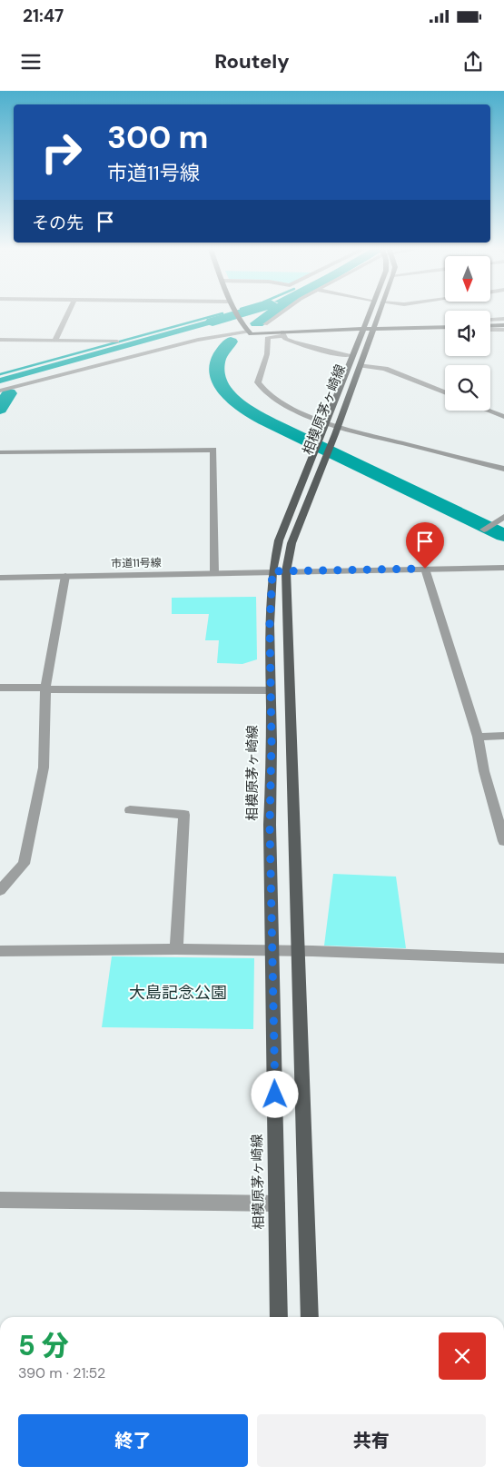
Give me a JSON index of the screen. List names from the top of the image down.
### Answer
{
  "streets": {
    "main road": ["相模原茅ヶ崎線"],
    "street": ["市道11号線"]
  },
  "crossings": [
    ["相模原茅ヶ崎線", "市道11号線"]
  ],
  "parks": ["大島記念公園"],
  "north": "bottom",
  "page": {
    "status": "21:47",
    "header": "Routely",
    "turn": ["300 m", "市道11号線"],
    "then": "その先",
    "heading": ["5 分", "390 m · 21:52"],
    "buttons": ["終了", "共有"]
  }
}
